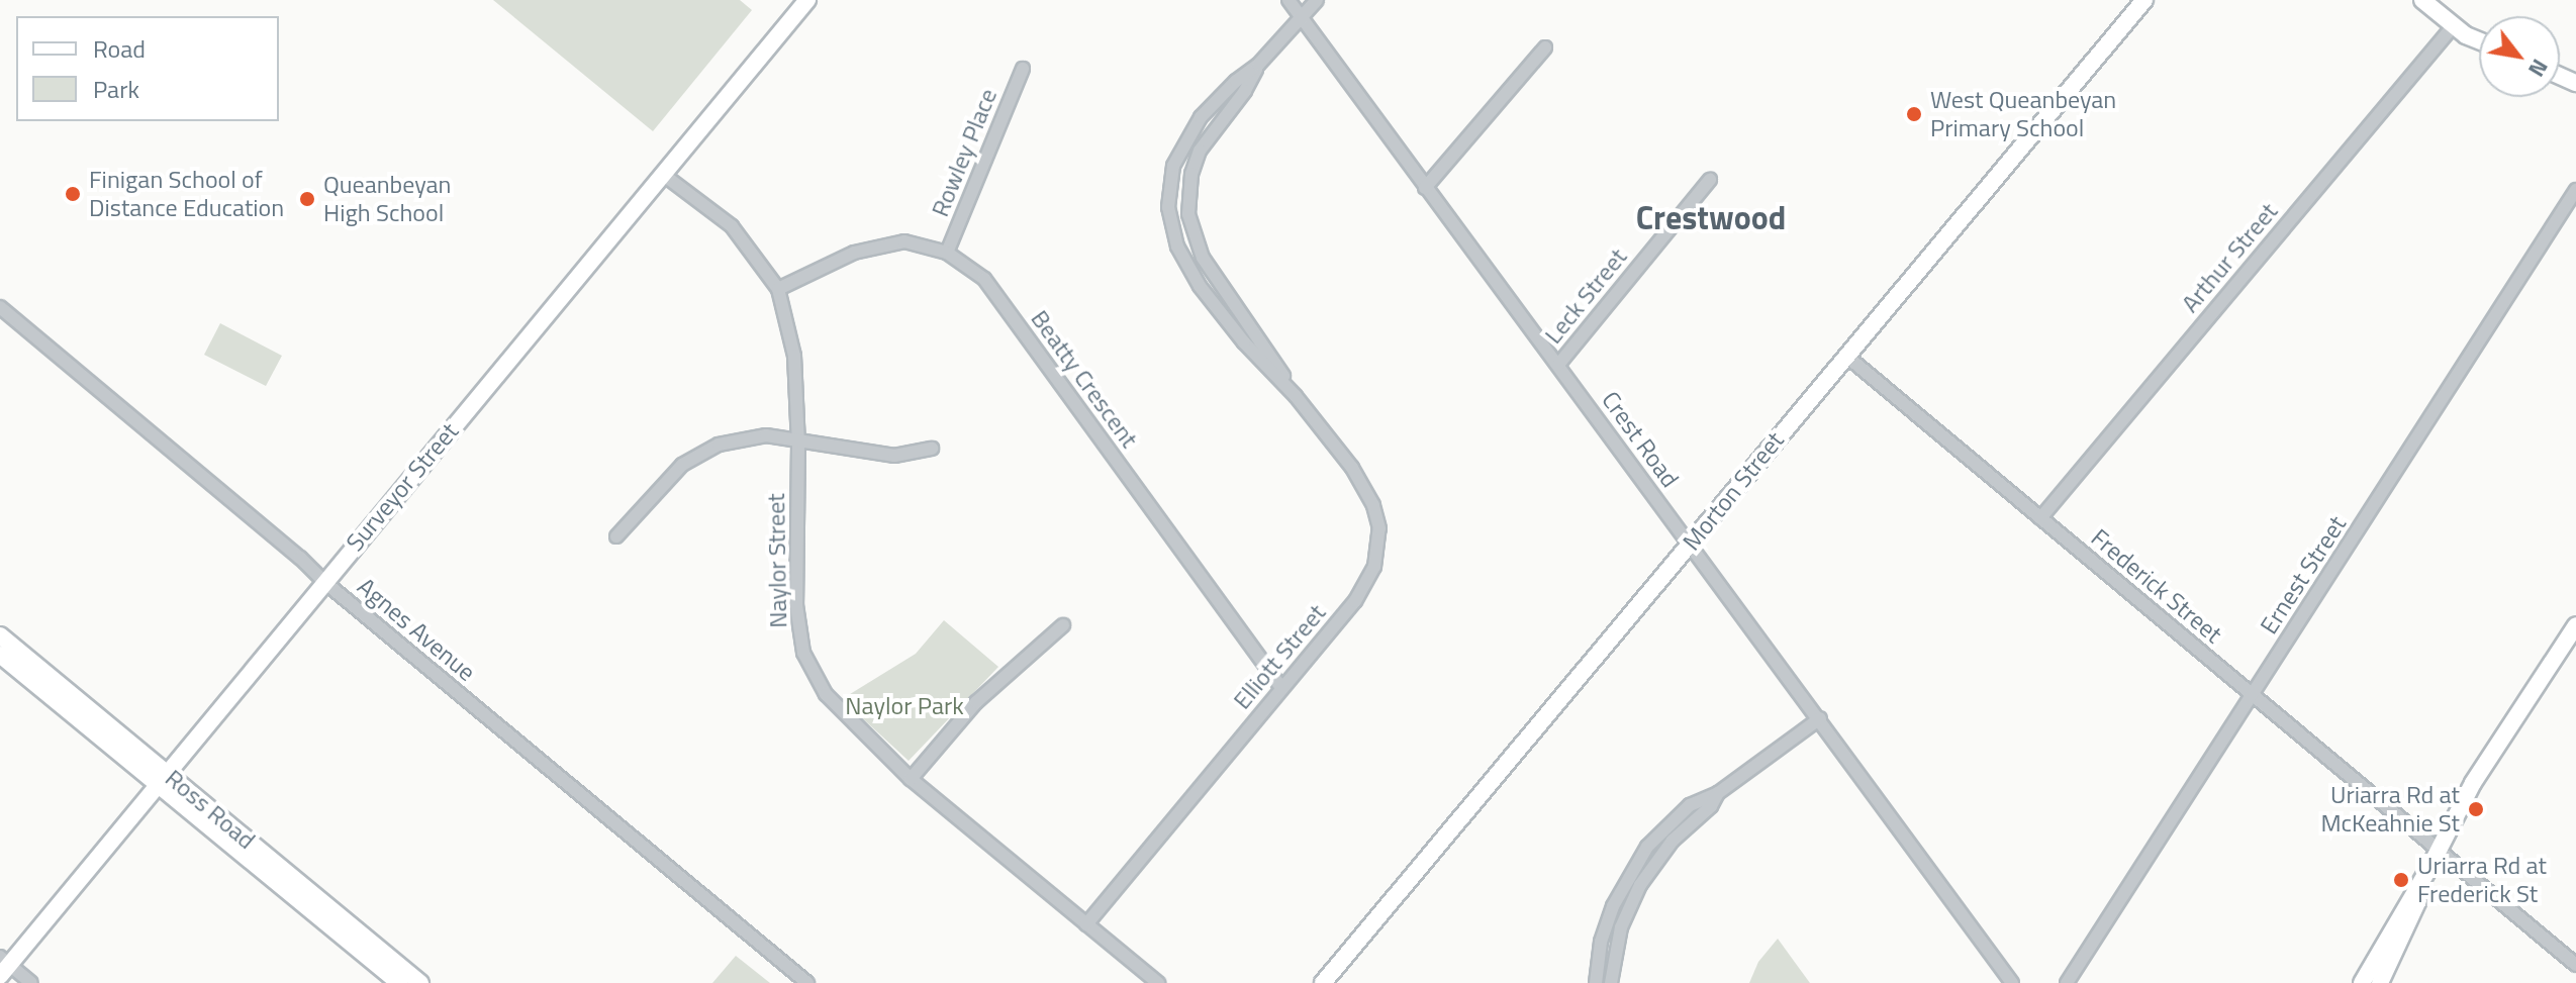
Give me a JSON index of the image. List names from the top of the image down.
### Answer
{
  "streets": {
    "street": [
      "Rowley Place",
      "Arthur Street",
      "Leck Street",
      "Beatty Crescent",
      "Crest Road",
      "Surveyor Street",
      "Morton Street",
      "Naylor Street",
      "Ernest Street",
      "Frederick Street",
      "Agnes Avenue",
      "Elliott Street",
      "Ross Road"
    ]
  },
  "crossings": [
    ["Rowley Place", "Beatty Crescent"],
    ["Arthur Street", "Frederick Street"],
    ["Leck Street", "Crest Road"],
    ["Beatty Crescent", "Naylor Street"],
    ["Beatty Crescent", "Elliott Street"],
    ["Crest Road", "Morton Street"],
    ["Crest Road", "Elliott Street"],
    ["Surveyor Street", "Naylor Street"],
    ["Surveyor Street", "Agnes Avenue"],
    ["Surveyor Street", "Ross Road"],
    ["Morton Street", "Frederick Street"],
    ["Naylor Street", "Elliott Street"],
    ["Ernest Street", "Frederick Street"]
  ],
  "districts": ["Crestwood"],
  "parks": ["Naylor Park"],
  "places": [
    "West Queanbeyan Primary School",
    "Finigan School of Distance Education",
    "Queanbeyan High School",
    "Uriarra Rd at McKeahnie St",
    "Uriarra Rd at Frederick St"
  ],
  "legend": ["Road", "Park"],
  "north": "bottom right"
}
